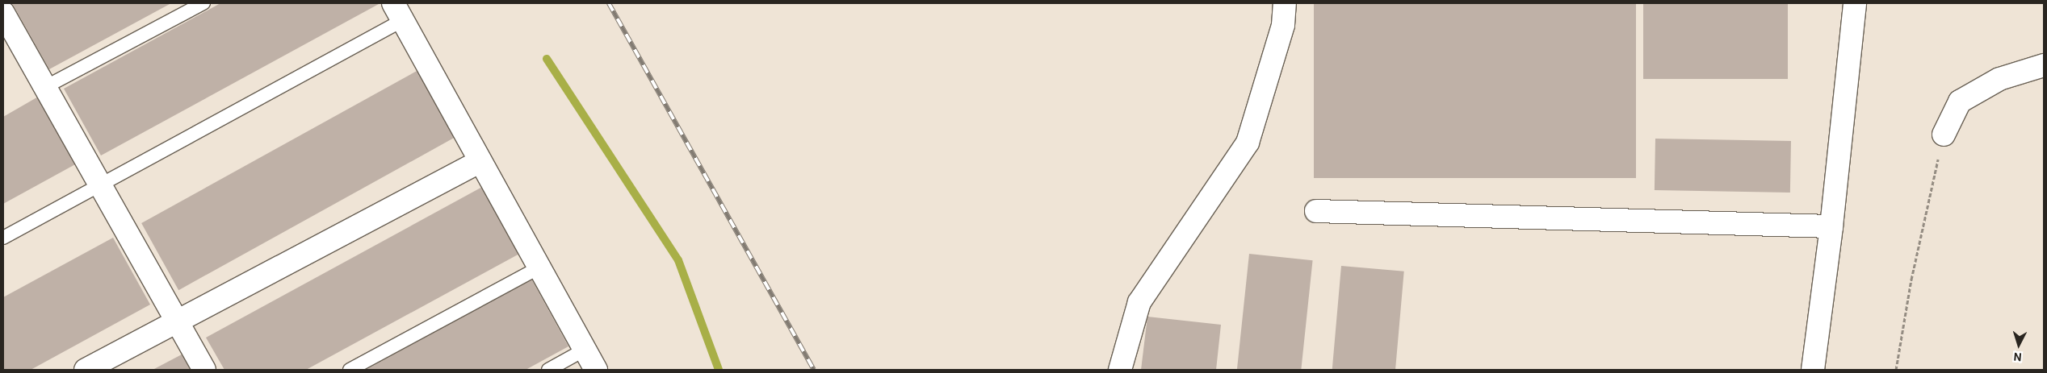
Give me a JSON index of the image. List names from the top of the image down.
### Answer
{
  "north": "bottom"
}
